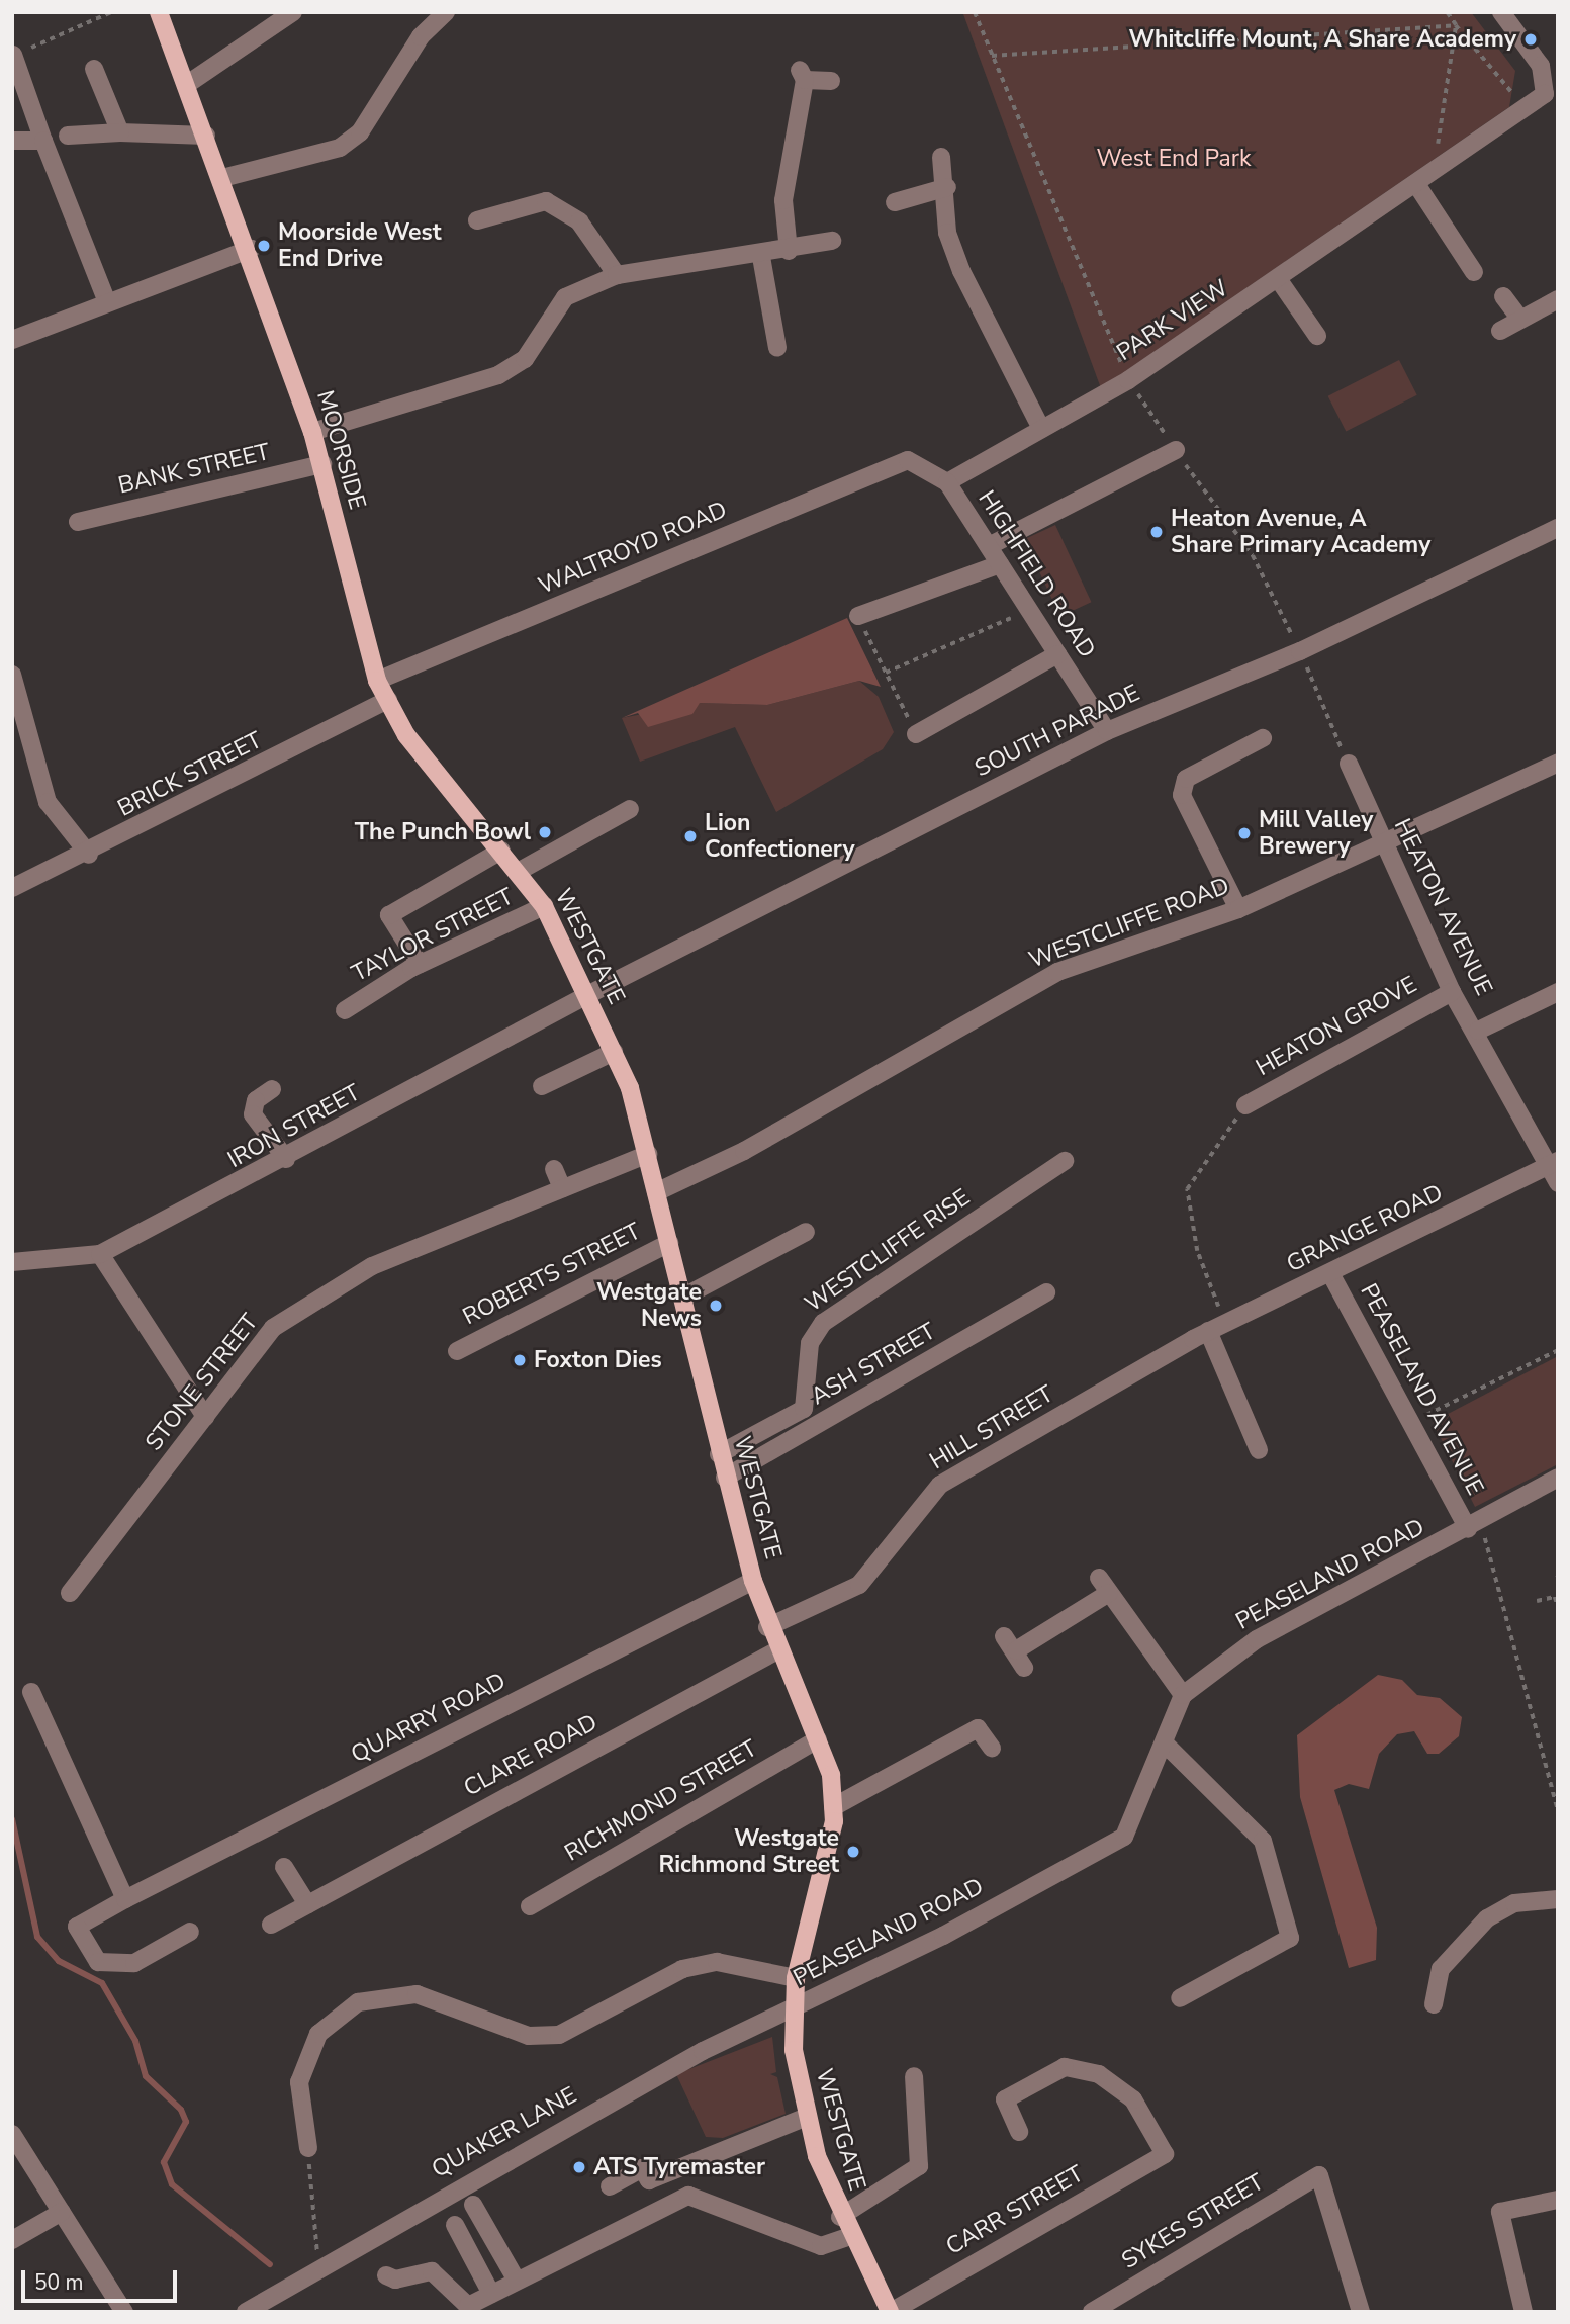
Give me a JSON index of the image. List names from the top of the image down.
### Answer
{
  "streets": {
    "main road": ["MOORSIDE", "WESTGATE"],
    "street": [
      "PARK VIEW",
      "BANK STREET",
      "WALTROYD ROAD",
      "HIGHFIELD ROAD",
      "SOUTH PARADE",
      "BRICK STREET",
      "HEATON AVENUE",
      "WESTCLIFFE ROAD",
      "TAYLOR STREET",
      "HEATON GROVE",
      "IRON STREET",
      "GRANGE ROAD",
      "WESTCLIFFE RISE",
      "ROBERTS STREET",
      "ASH STREET",
      "STONE STREET",
      "PEASELAND AVENUE",
      "HILL STREET",
      "PEASELAND ROAD",
      "QUARRY ROAD",
      "CLARE ROAD",
      "RICHMOND STREET",
      "QUAKER LANE",
      "CARR STREET",
      "SYKES STREET"
    ]
  },
  "crossings": [
    ["PARK VIEW", "HIGHFIELD ROAD"],
    ["MOORSIDE", "BANK STREET"],
    ["MOORSIDE", "WALTROYD ROAD"],
    ["MOORSIDE", "BRICK STREET"],
    ["MOORSIDE", "WESTGATE"],
    ["WALTROYD ROAD", "HIGHFIELD ROAD"],
    ["HIGHFIELD ROAD", "SOUTH PARADE"],
    ["SOUTH PARADE", "WESTGATE"],
    ["SOUTH PARADE", "IRON STREET"],
    ["HEATON AVENUE", "WESTCLIFFE ROAD"],
    ["HEATON AVENUE", "HEATON GROVE"],
    ["HEATON AVENUE", "GRANGE ROAD"],
    ["WESTCLIFFE ROAD", "WESTGATE"],
    ["TAYLOR STREET", "WESTGATE"],
    ["WESTGATE", "IRON STREET"],
    ["WESTGATE", "WESTCLIFFE RISE"],
    ["WESTGATE", "ROBERTS STREET"],
    ["WESTGATE", "ASH STREET"],
    ["WESTGATE", "STONE STREET"],
    ["WESTGATE", "HILL STREET"],
    ["WESTGATE", "PEASELAND ROAD"],
    ["WESTGATE", "QUARRY ROAD"],
    ["WESTGATE", "CLARE ROAD"],
    ["WESTGATE", "RICHMOND STREET"],
    ["WESTGATE", "QUAKER LANE"],
    ["WESTGATE", "CARR STREET"],
    ["GRANGE ROAD", "PEASELAND AVENUE"],
    ["GRANGE ROAD", "HILL STREET"],
    ["PEASELAND AVENUE", "PEASELAND ROAD"],
    ["PEASELAND ROAD", "QUAKER LANE"]
  ],
  "parks": ["West End Park"],
  "places": [
    "Whitcliffe Mount, A Share Academy",
    "Moorside West End Drive",
    "Heaton Avenue, A Share Primary Academy",
    "The Punch Bowl",
    "Mill Valley Brewery",
    "Lion Confectionery",
    "Westgate News",
    "Foxton Dies",
    "Westgate Richmond Street",
    "ATS Tyremaster"
  ],
  "scale_bar": "50 m"
}
